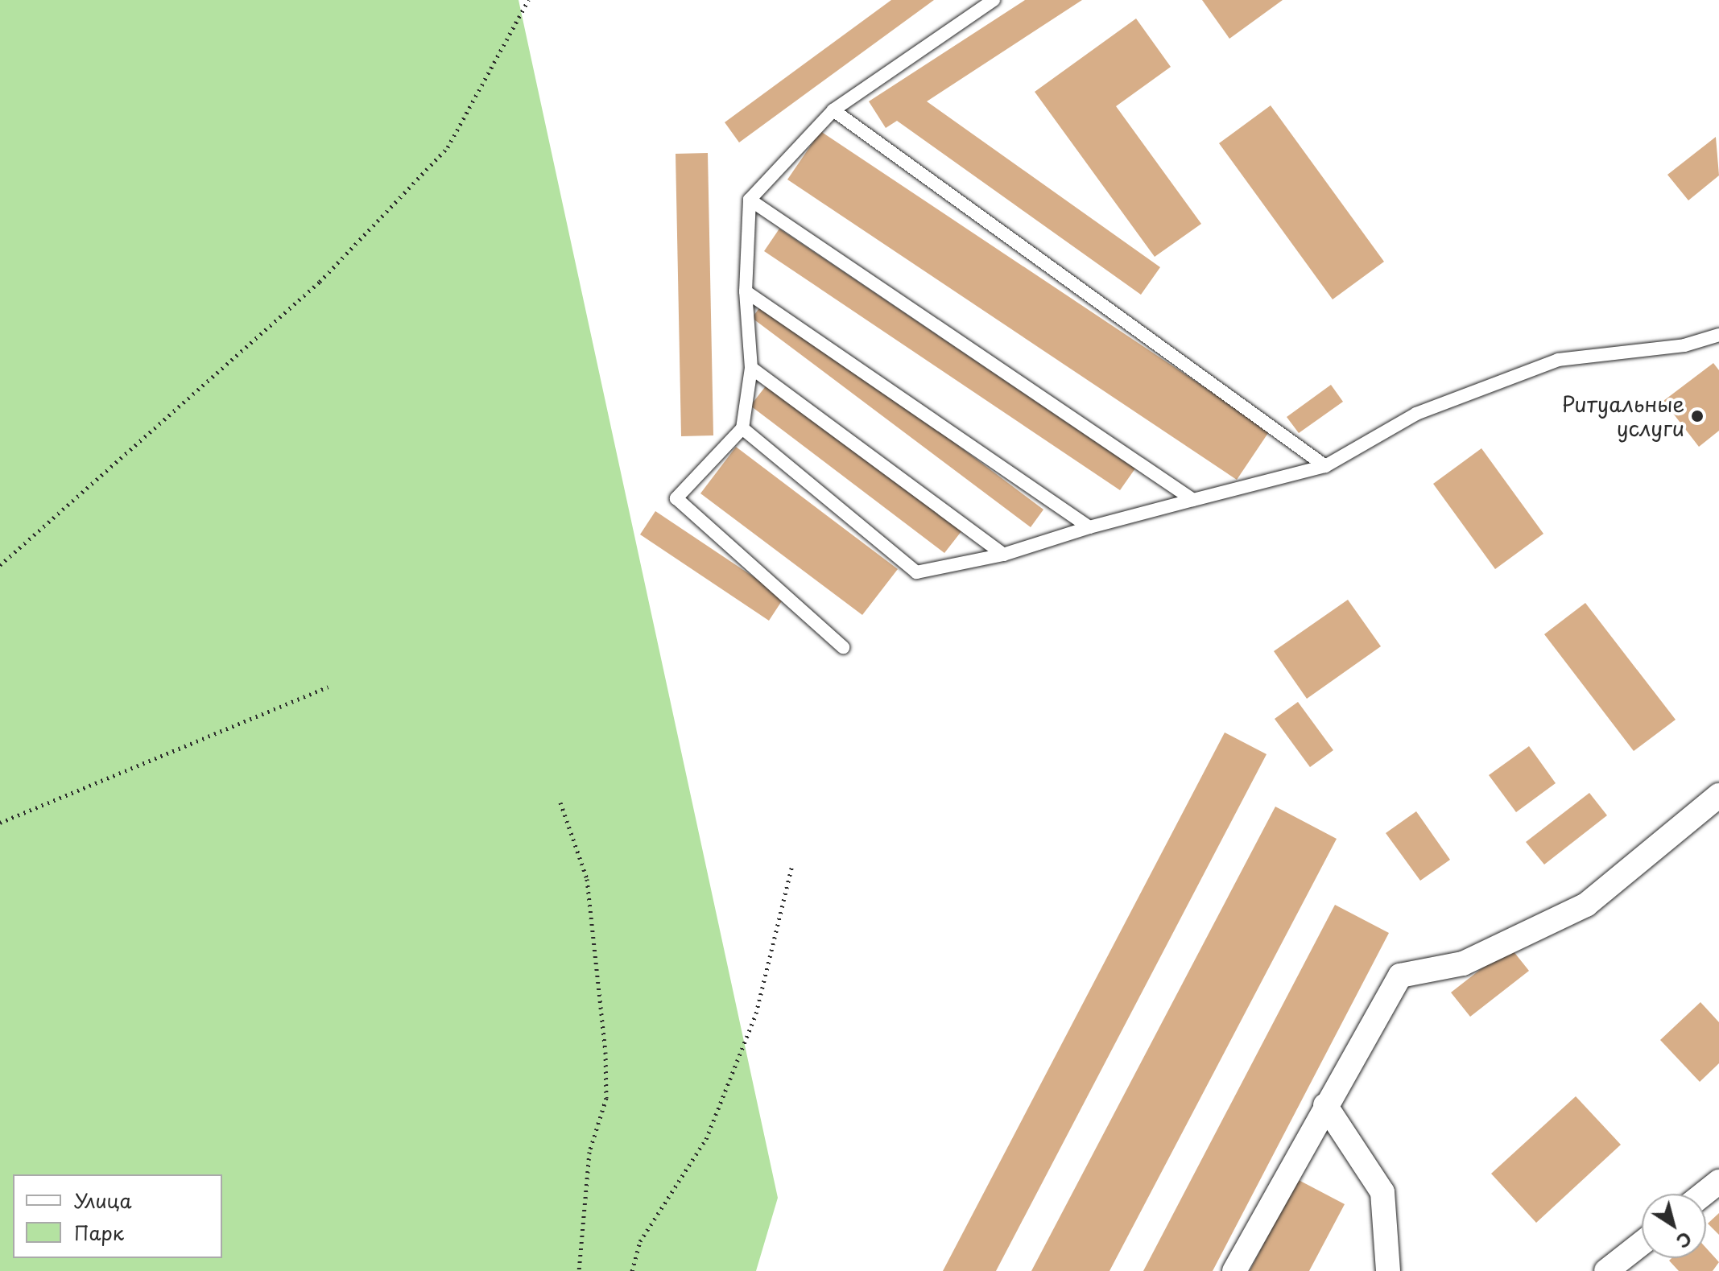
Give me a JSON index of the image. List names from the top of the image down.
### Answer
{
  "places": ["Ритуальные услуги"],
  "legend": ["Улица", "Парк"],
  "north": "bottom right"
}
